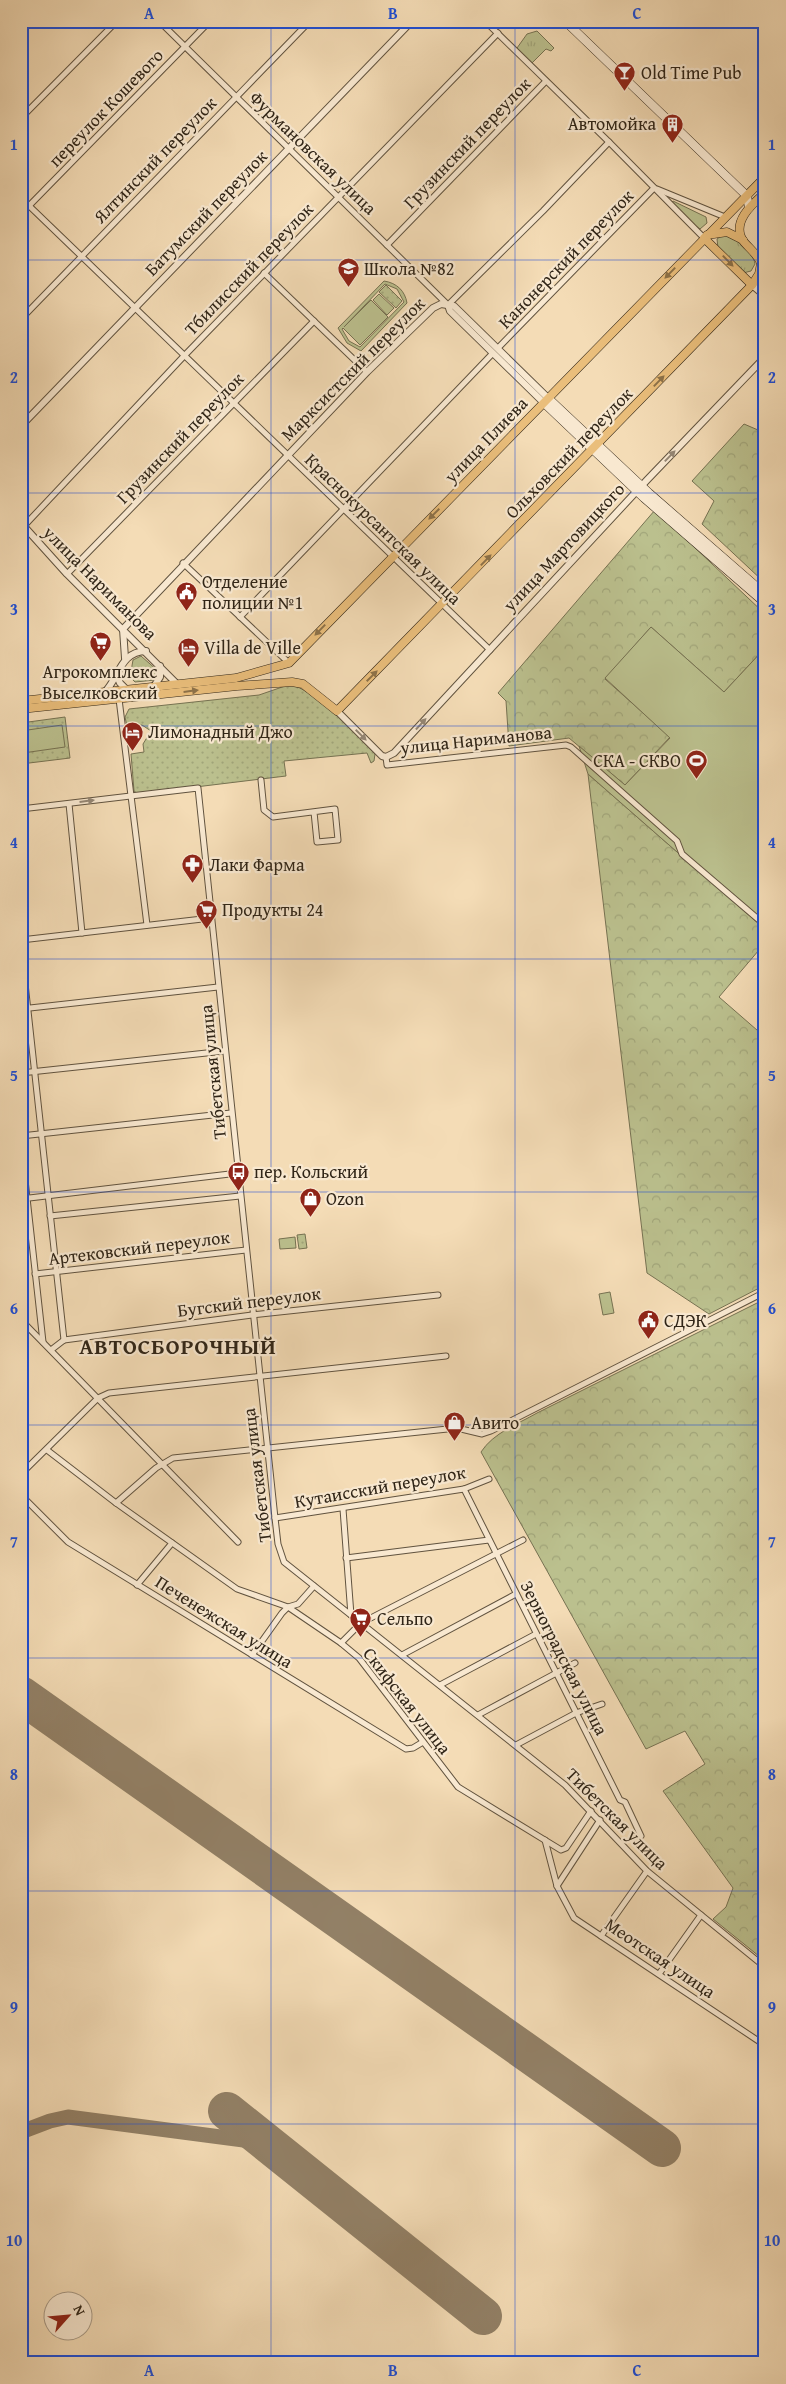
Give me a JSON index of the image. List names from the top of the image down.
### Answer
{
  "streets": {
    "main road": [
      "Фурмановская улица",
      "улица Плиева",
      "Ольховский переулок",
      "улица Нариманова"
    ],
    "street": [
      "переулок Кошевого",
      "Грузинский переулок",
      "Ялтинский переулок",
      "Батумский переулок",
      "Канонерский переулок",
      "Тбилисский переулок",
      "Марксистский переулок",
      "Краснокурсантская улица",
      "улица Мартовицкого",
      "Тибетская улица",
      "Артековский переулок",
      "Бугский переулок",
      "Кутаисский переулок",
      "Печенежская улица",
      "Зерноградская улица",
      "Скифская улица",
      "Меотская улица"
    ]
  },
  "crossings": [
    ["переулок Кошевого", "Фурмановская улица"],
    ["переулок Кошевого", "Краснокурсантская улица"],
    ["Грузинский переулок", "Фурмановская улица"],
    ["Грузинский переулок", "Краснокурсантская улица"],
    ["Грузинский переулок", "улица Нариманова"],
    ["Фурмановская улица", "Ялтинский переулок"],
    ["Фурмановская улица", "Батумский переулок"],
    ["Фурмановская улица", "Канонерский переулок"],
    ["Фурмановская улица", "Тбилисский переулок"],
    ["Фурмановская улица", "Марксистский переулок"],
    ["Фурмановская улица", "улица Плиева"],
    ["Фурмановская улица", "Ольховский переулок"],
    ["Фурмановская улица", "улица Мартовицкого"],
    ["Ялтинский переулок", "Краснокурсантская улица"],
    ["Батумский переулок", "Краснокурсантская улица"],
    ["Канонерский переулок", "Краснокурсантская улица"],
    ["Тбилисский переулок", "Краснокурсантская улица"],
    ["Тбилисский переулок", "улица Нариманова"],
    ["Марксистский переулок", "Краснокурсантская улица"],
    ["Марксистский переулок", "улица Нариманова"],
    ["улица Плиева", "Краснокурсантская улица"],
    ["Ольховский переулок", "Краснокурсантская улица"],
    ["Ольховский переулок", "улица Нариманова"],
    ["Краснокурсантская улица", "улица Мартовицкого"],
    ["улица Мартовицкого", "улица Нариманова"],
    ["Тибетская улица", "Артековский переулок"],
    ["Тибетская улица", "Бугский переулок"],
    ["Тибетская улица", "Кутаисский переулок"],
    ["Тибетская улица", "Скифская улица"],
    ["Кутаисский переулок", "Зерноградская улица"],
    ["Печенежская улица", "Скифская улица"],
    ["Скифская улица", "Меотская улица"]
  ],
  "one_way": ["улица Плиева", "Ольховский переулок", "улица Мартовицкого"],
  "districts": ["АВТОСБОРОЧНЫЙ"],
  "places": {
    "bar": ["Old Time Pub"],
    "building": ["Автомойка"],
    "school or university": ["Школа №82"],
    "public building": ["Отделение полиции №1", "СДЭК"],
    "supermarket": ["Агрокомплекс Выселковский", "Продукты 24", "Сельпо"],
    "hotel": ["Villa de Ville", "Лимонадный Джо"],
    "sports": ["СКА - СКВО"],
    "pharmacy": ["Лаки Фарма"],
    "bus stop": ["пер. Кольский"],
    "shop": ["Ozon", "Авито"]
  },
  "north": "top right",
  "grid": {
    "columns": ["A", "B", "C"],
    "rows": [
      "1",
      "2",
      "3",
      "4",
      "5",
      "6",
      "7",
      "8",
      "9",
      "10"
    ]
  }
}
